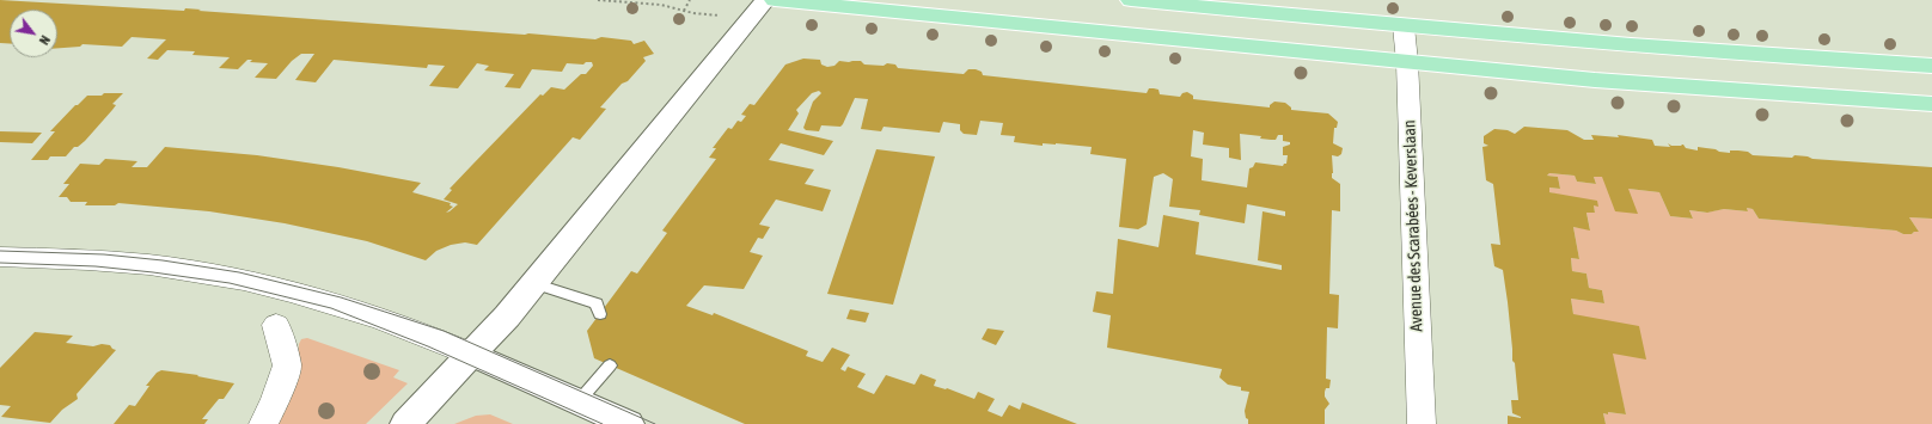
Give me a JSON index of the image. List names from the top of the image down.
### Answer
{
  "streets": {
    "street": ["Avenue des Scarabées - Keverslaan"]
  },
  "north": "bottom right"
}
